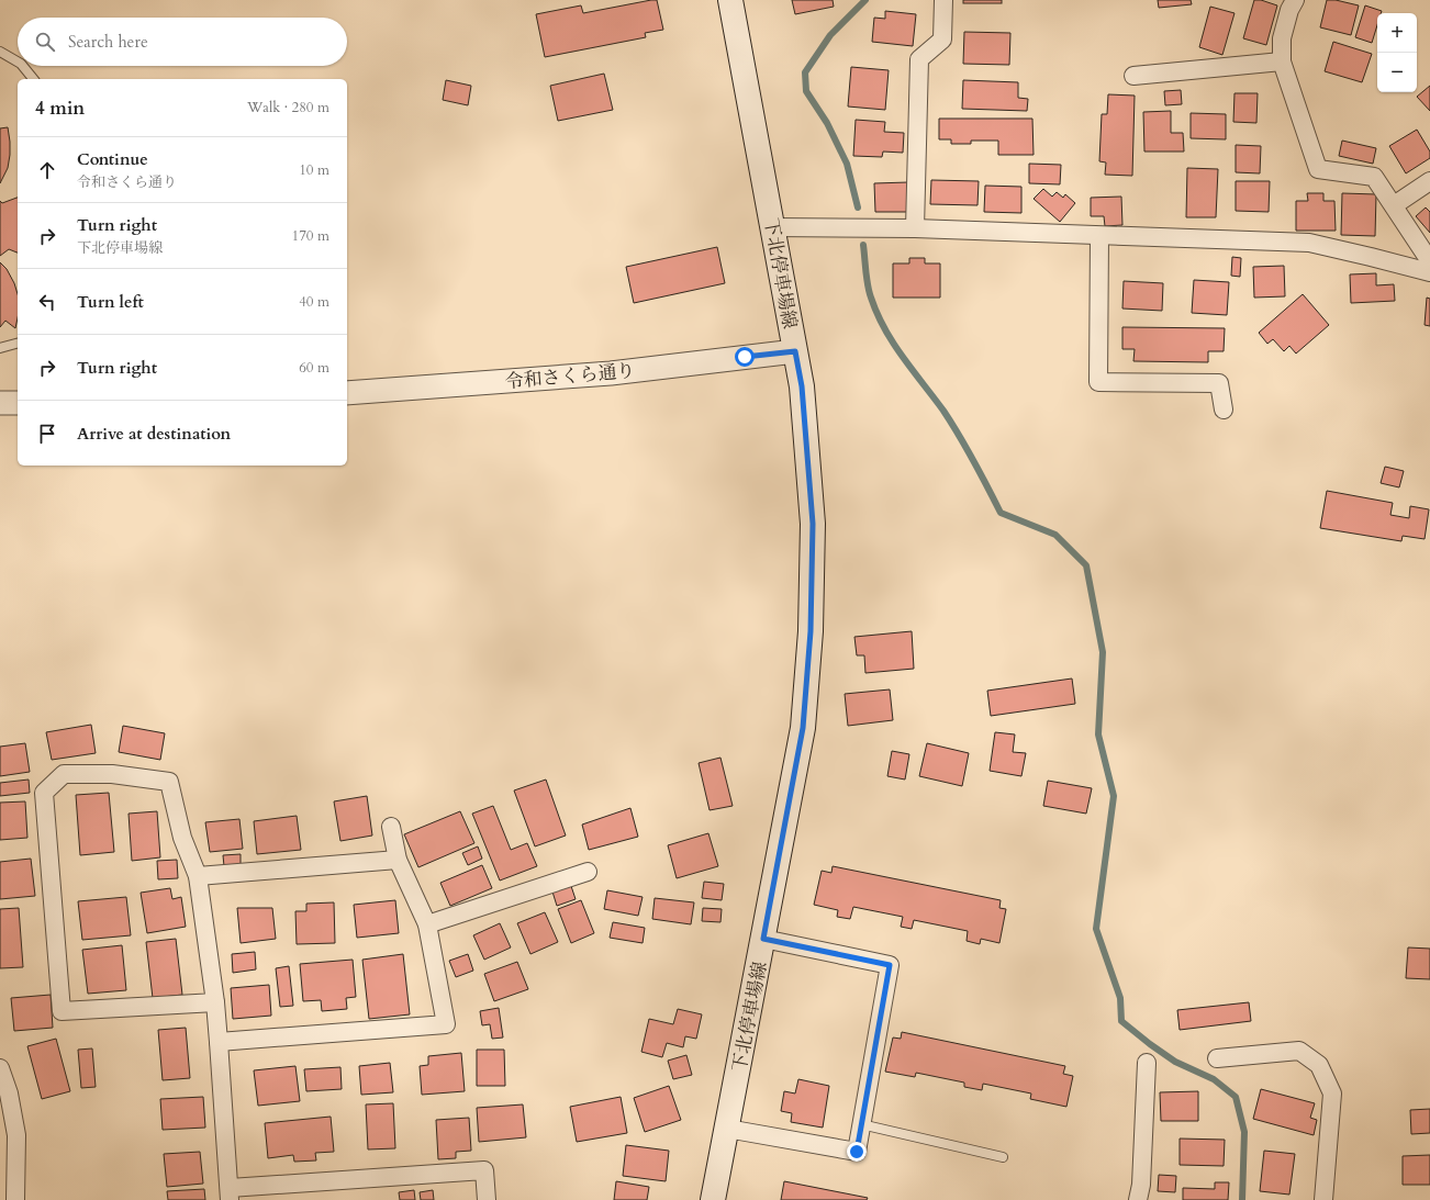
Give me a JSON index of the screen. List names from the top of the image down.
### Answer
{
  "streets": {
    "main road": ["下北停車場線"],
    "street": ["令和さくら通り"]
  },
  "crossings": [
    ["下北停車場線", "令和さくら通り"]
  ],
  "page": {
    "map_buttons": ["+", "−"],
    "search": "Search here",
    "heading": ["4 min", "Walk · 280 m"],
    "list": [
      ["Continue", "令和さくら通り", "10 m"],
      ["Turn right", "下北停車場線", "170 m"],
      ["Turn left", "40 m"],
      ["Turn right", "60 m"],
      "Arrive at destination"
    ]
  }
}
